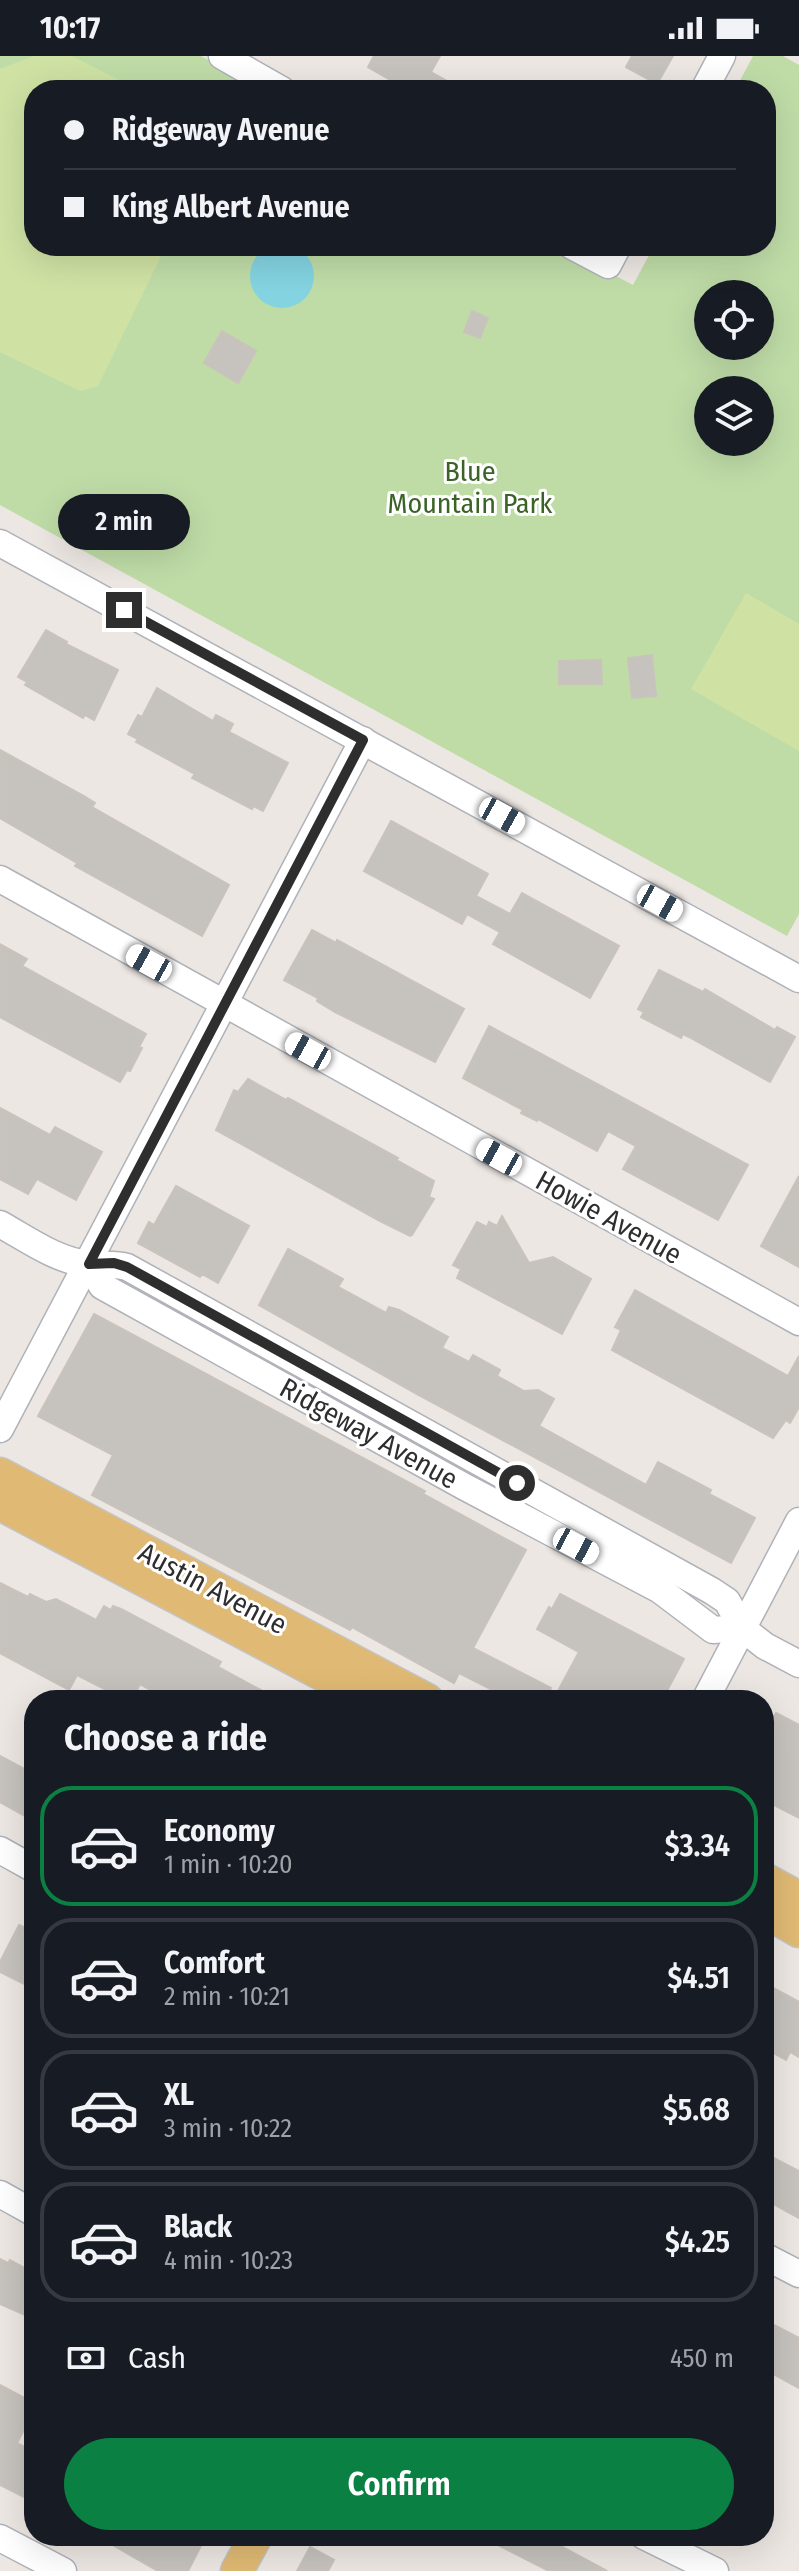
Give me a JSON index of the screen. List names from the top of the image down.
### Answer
{
  "streets": {
    "main road": ["Austin Avenue"],
    "street": ["Howie Avenue", "Ridgeway Avenue"]
  },
  "parks": ["Blue Mountain Park"],
  "page": {
    "status": "10:17",
    "banner": ["Ridgeway Avenue", "King Albert Avenue"],
    "bubble": "2 min",
    "heading": "Choose a ride",
    "list": [
      {
        "name": "Economy",
        "note": "1 min · 10:20",
        "value": "$3.34"
      },
      {
        "name": "Comfort",
        "note": "2 min · 10:21",
        "value": "$4.51"
      },
      {
        "name": "XL",
        "note": "3 min · 10:22",
        "value": "$5.68"
      },
      {
        "name": "Black",
        "note": "4 min · 10:23",
        "value": "$4.25"
      }
    ],
    "pay": ["Cash", "450 m"],
    "buttons": "Confirm"
  }
}
